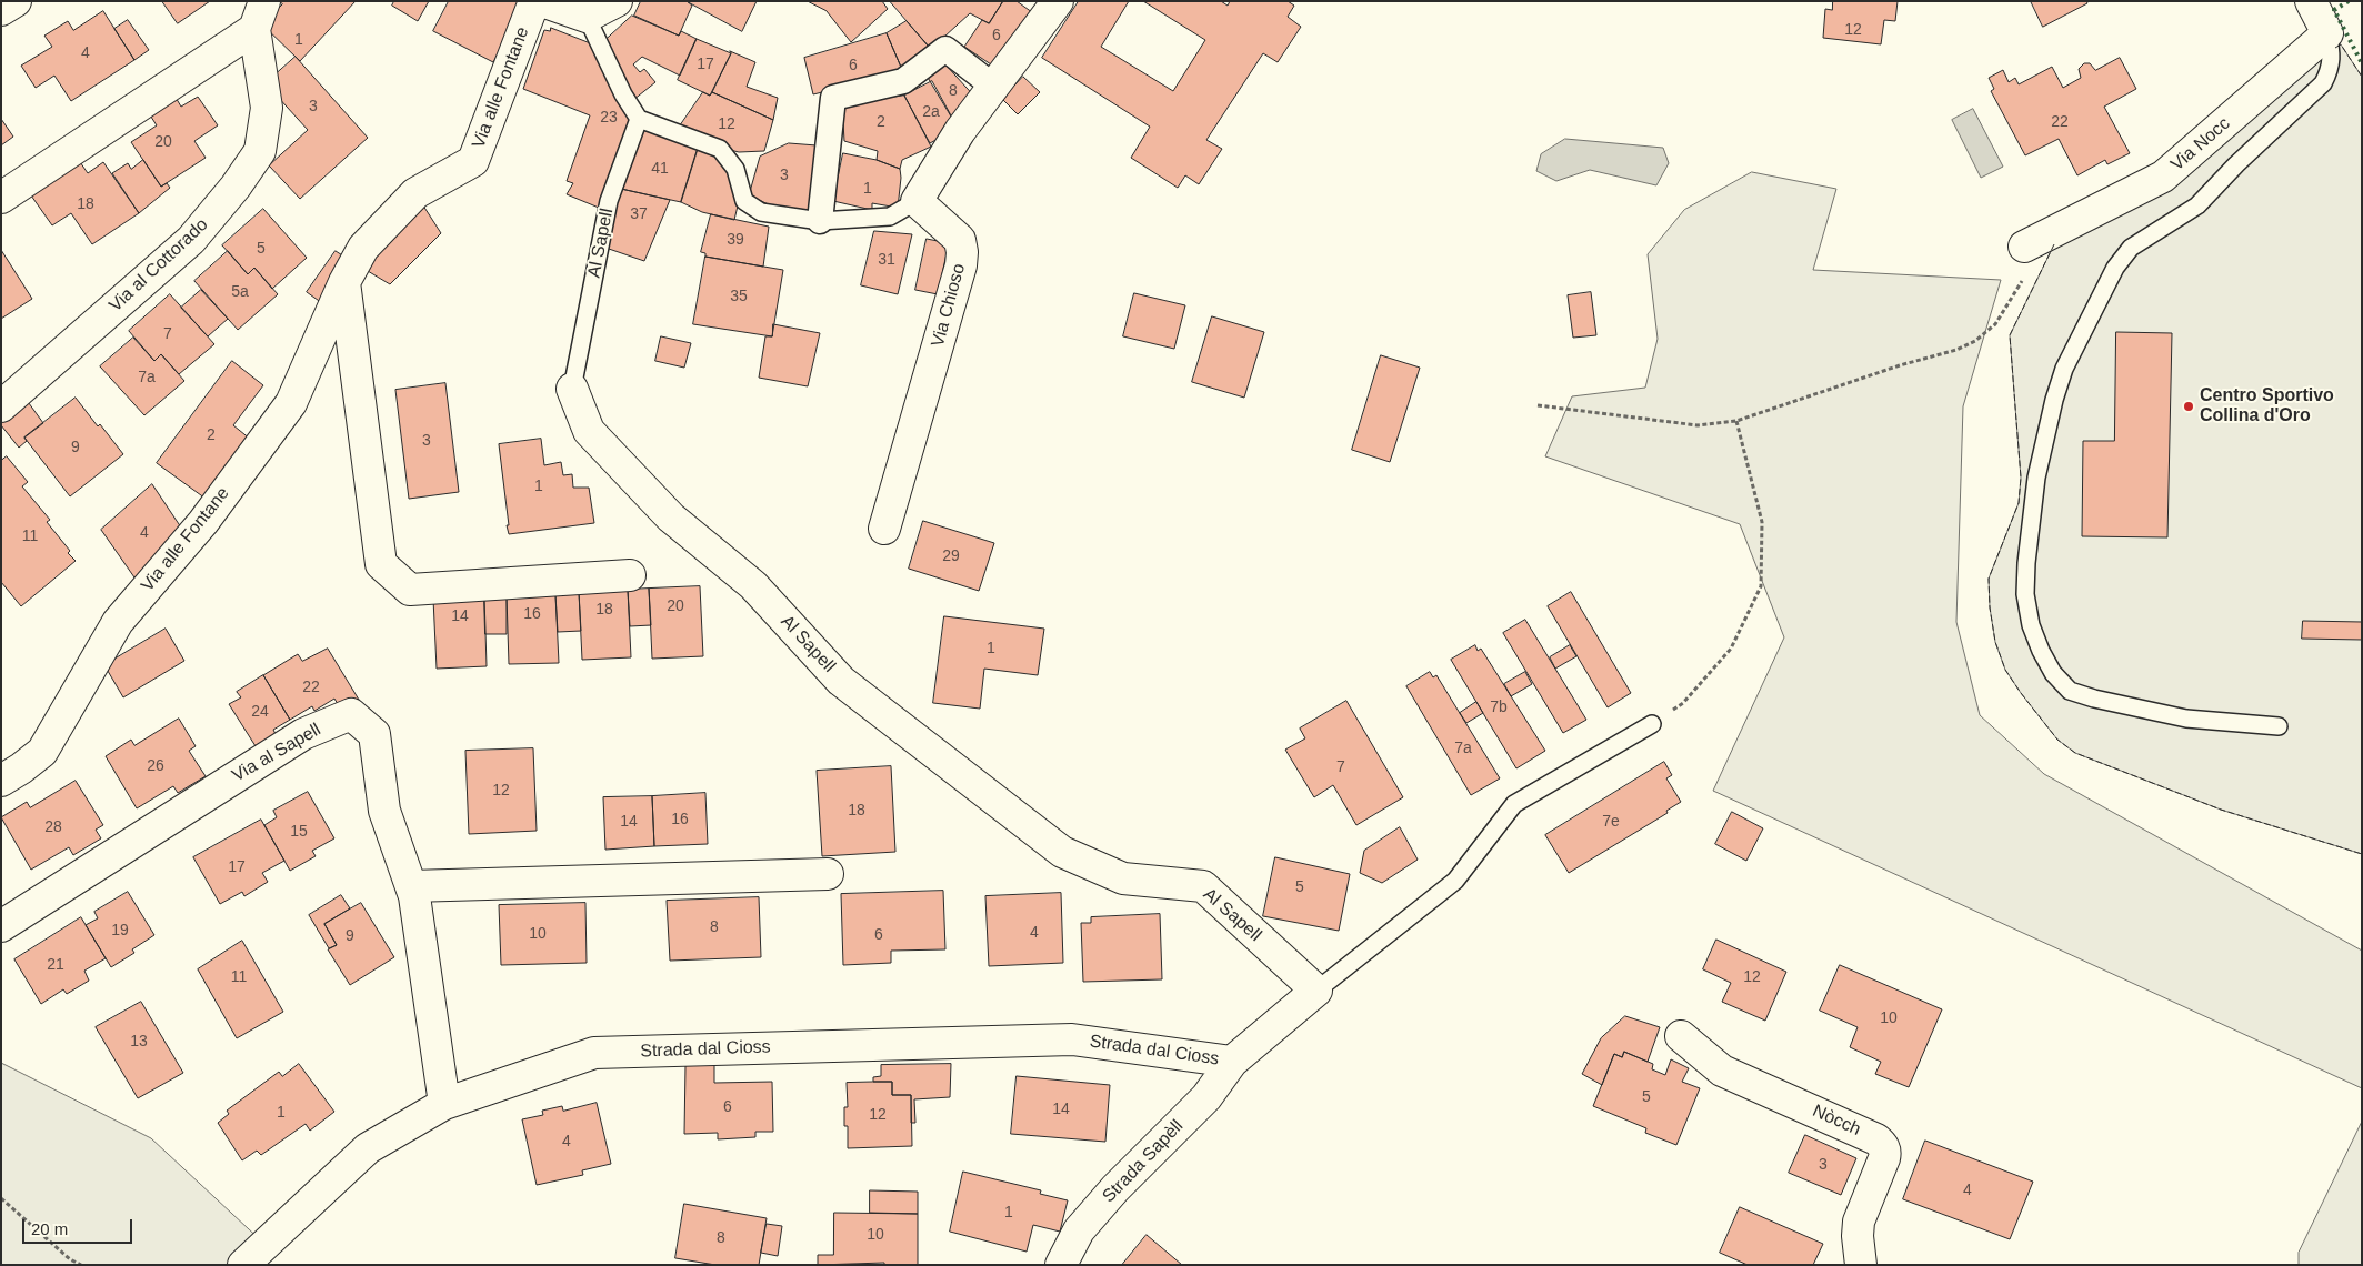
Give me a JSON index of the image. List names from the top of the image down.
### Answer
{
  "streets": {
    "street": [
      "Via alle Fontane",
      "Via Nocc",
      "Al Sapell",
      "Via al Cottorado",
      "Via Chioso",
      "Via al Sapell",
      "Strada dal Cioss",
      "Nòcch",
      "Strada Sapèll"
    ]
  },
  "crossings": [
    ["Al Sapell", "Strada Sapèll"],
    ["Via al Sapell", "Strada dal Cioss"],
    ["Strada dal Cioss", "Strada Sapèll"]
  ],
  "places": ["Centro Sportivo Collina d'Oro"],
  "house_numbers": [
    "12",
    "6",
    "1",
    "4",
    "17",
    "6",
    "8",
    "3",
    "2a",
    "23",
    "2",
    "22",
    "12",
    "20",
    "41",
    "3",
    "1",
    "18",
    "37",
    "39",
    "5",
    "31",
    "5a",
    "35",
    "7",
    "7a",
    "2",
    "3",
    "9",
    "1",
    "4",
    "11",
    "29",
    "20",
    "18",
    "16",
    "14",
    "1",
    "22",
    "7b",
    "24",
    "7a",
    "26",
    "7",
    "12",
    "18",
    "16",
    "14",
    "7e",
    "28",
    "15",
    "17",
    "5",
    "8",
    "19",
    "4",
    "10",
    "6",
    "9",
    "21",
    "11",
    "12",
    "10",
    "13",
    "5",
    "6",
    "14",
    "1",
    "12",
    "4",
    "3",
    "4",
    "1",
    "10",
    "8"
  ],
  "scale_bar": "20 m"
}
